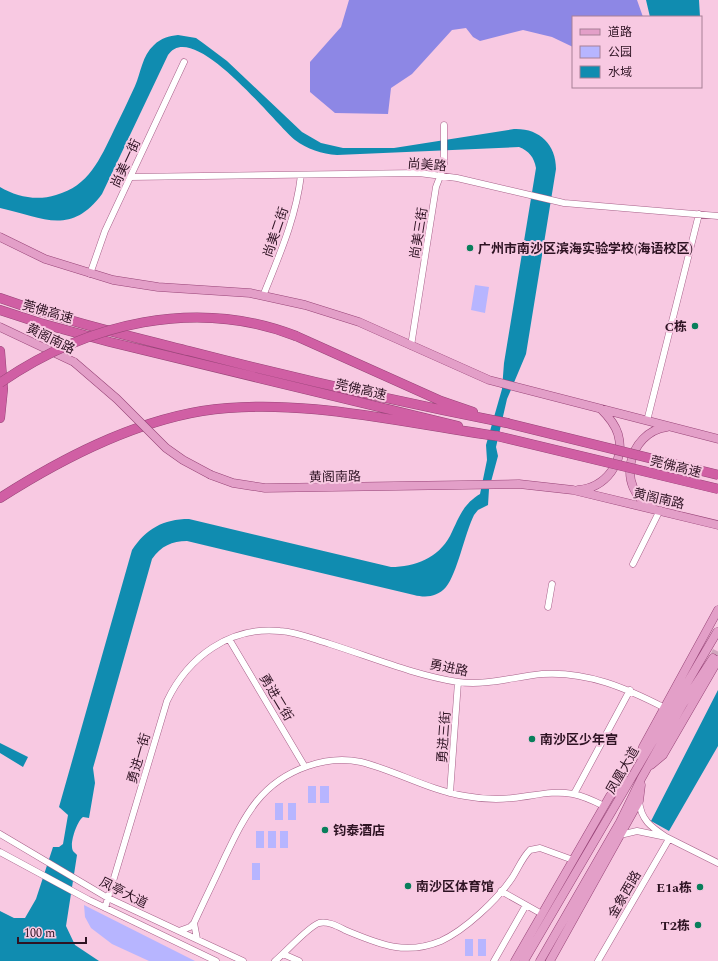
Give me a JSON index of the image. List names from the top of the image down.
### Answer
{
  "streets": {
    "highway": ["莞佛高速"],
    "main road": ["黄阁南路", "凤凰大道"],
    "street": [
      "尚美一街",
      "尚美路",
      "尚美二街",
      "尚美三街",
      "勇进路",
      "勇进二街",
      "勇进三街",
      "勇进一街",
      "凤亭大道",
      "金象西路"
    ]
  },
  "crossings": [
    ["尚美一街", "尚美路"],
    ["尚美路", "尚美二街"],
    ["尚美路", "尚美三街"],
    ["勇进路", "勇进二街"],
    ["勇进路", "勇进三街"],
    ["勇进路", "勇进一街"],
    ["勇进二街", "勇进一街"],
    ["勇进一街", "凤亭大道"]
  ],
  "places": [
    "广州市南沙区滨海实验学校(海语校区)",
    "C栋",
    "南沙区少年宫",
    "钧泰酒店",
    "南沙区体育馆",
    "E1a栋",
    "T2栋"
  ],
  "legend": ["道路", "公园", "水域"],
  "scale_bar": "100 m"
}
